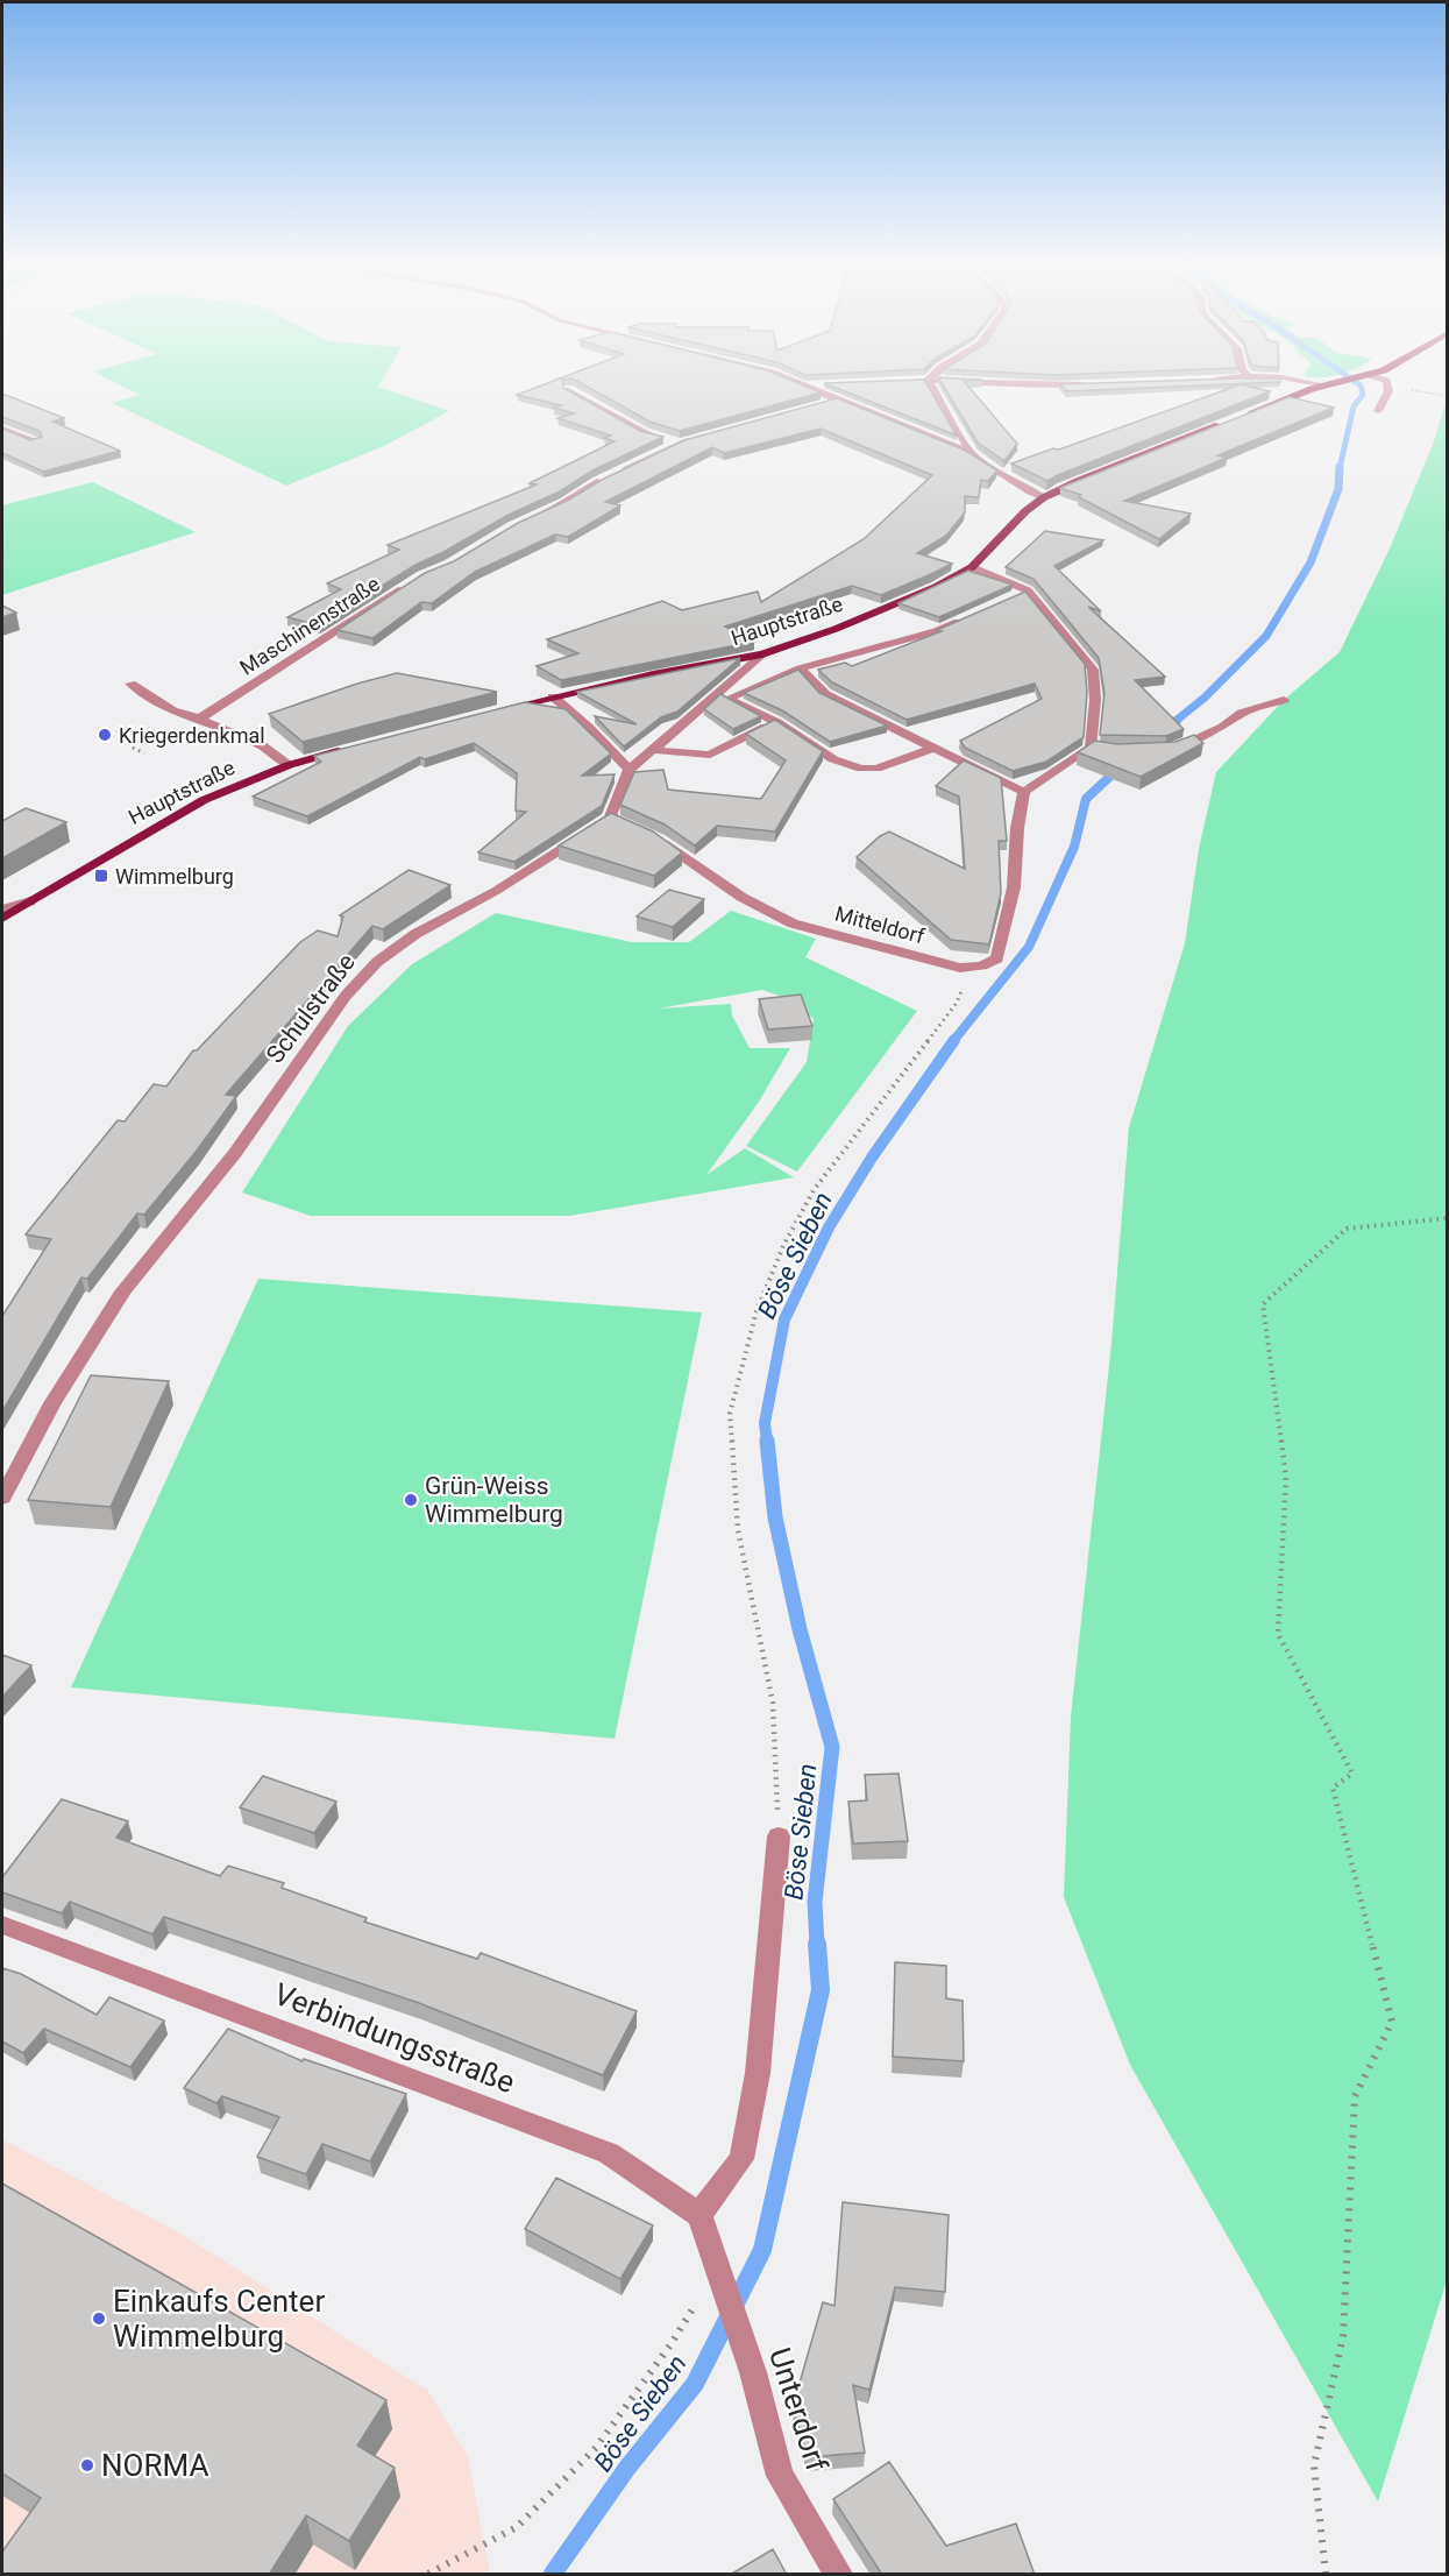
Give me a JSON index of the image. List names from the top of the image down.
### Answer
{
  "streets": {
    "main road": ["Hauptstraße"],
    "street": [
      "Maschinenstraße",
      "Mitteldorf",
      "Schulstraße",
      "Verbindungsstraße",
      "Unterdorf"
    ]
  },
  "crossings": [
    ["Hauptstraße", "Schulstraße"]
  ],
  "water": ["Böse Sieben"],
  "places": {
    "other": [
      "Kriegerdenkmal",
      "Grün-Weiss Wimmelburg",
      "Einkaufs Center Wimmelburg",
      "NORMA"
    ],
    "transit": ["Wimmelburg"]
  }
}
